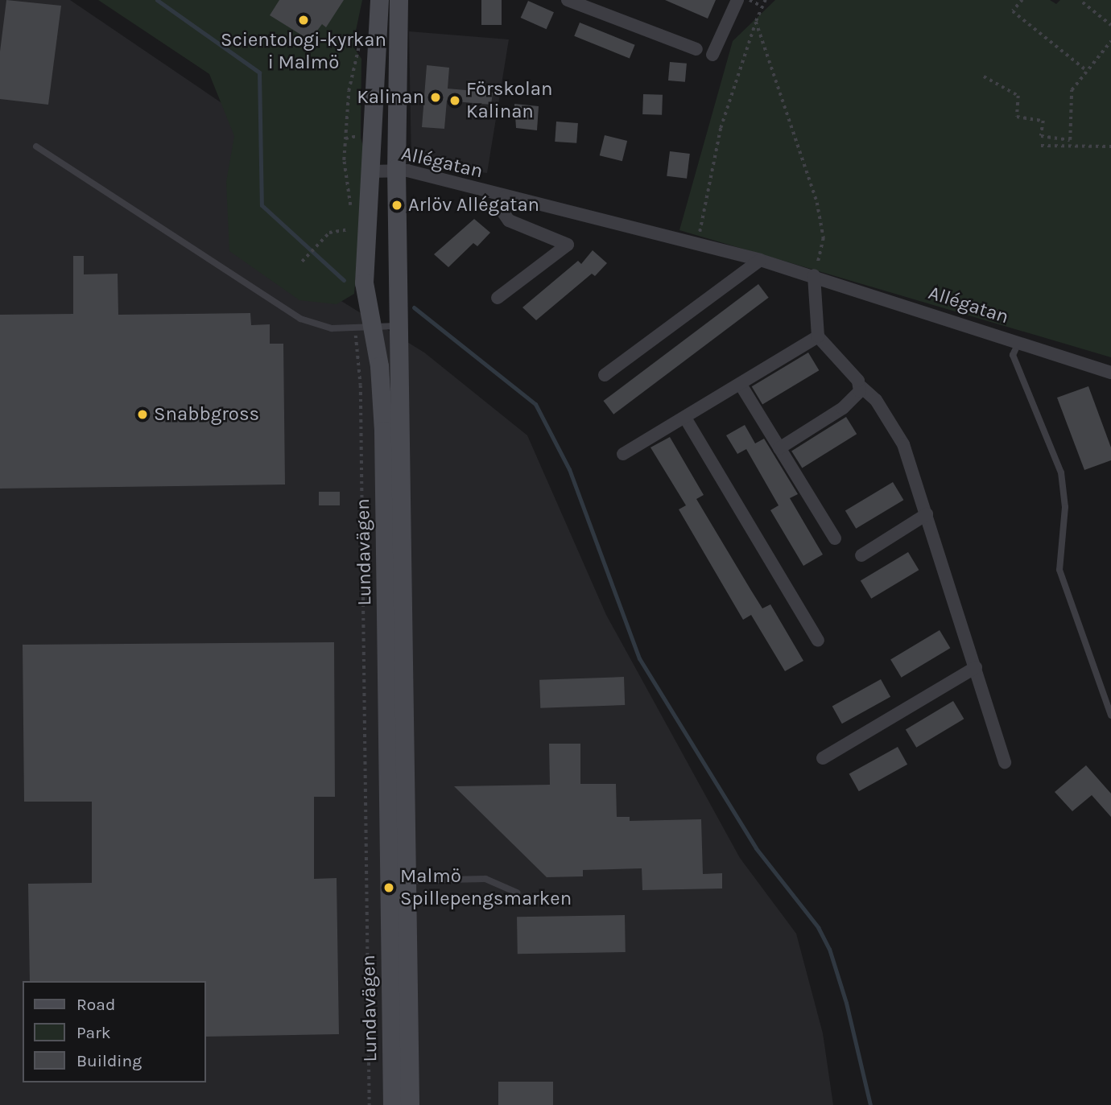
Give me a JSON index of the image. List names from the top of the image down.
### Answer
{
  "streets": {
    "main road": ["Lundavägen"],
    "street": ["Allégatan"]
  },
  "crossings": [
    ["Allégatan", "Lundavägen"]
  ],
  "places": [
    "Scientologi-kyrkan i Malmö",
    "Kalinan",
    "Förskolan Kalinan",
    "Arlöv Allégatan",
    "Snabbgross",
    "Malmö Spillepengsmarken"
  ],
  "legend": ["Road", "Park", "Building"]
}
